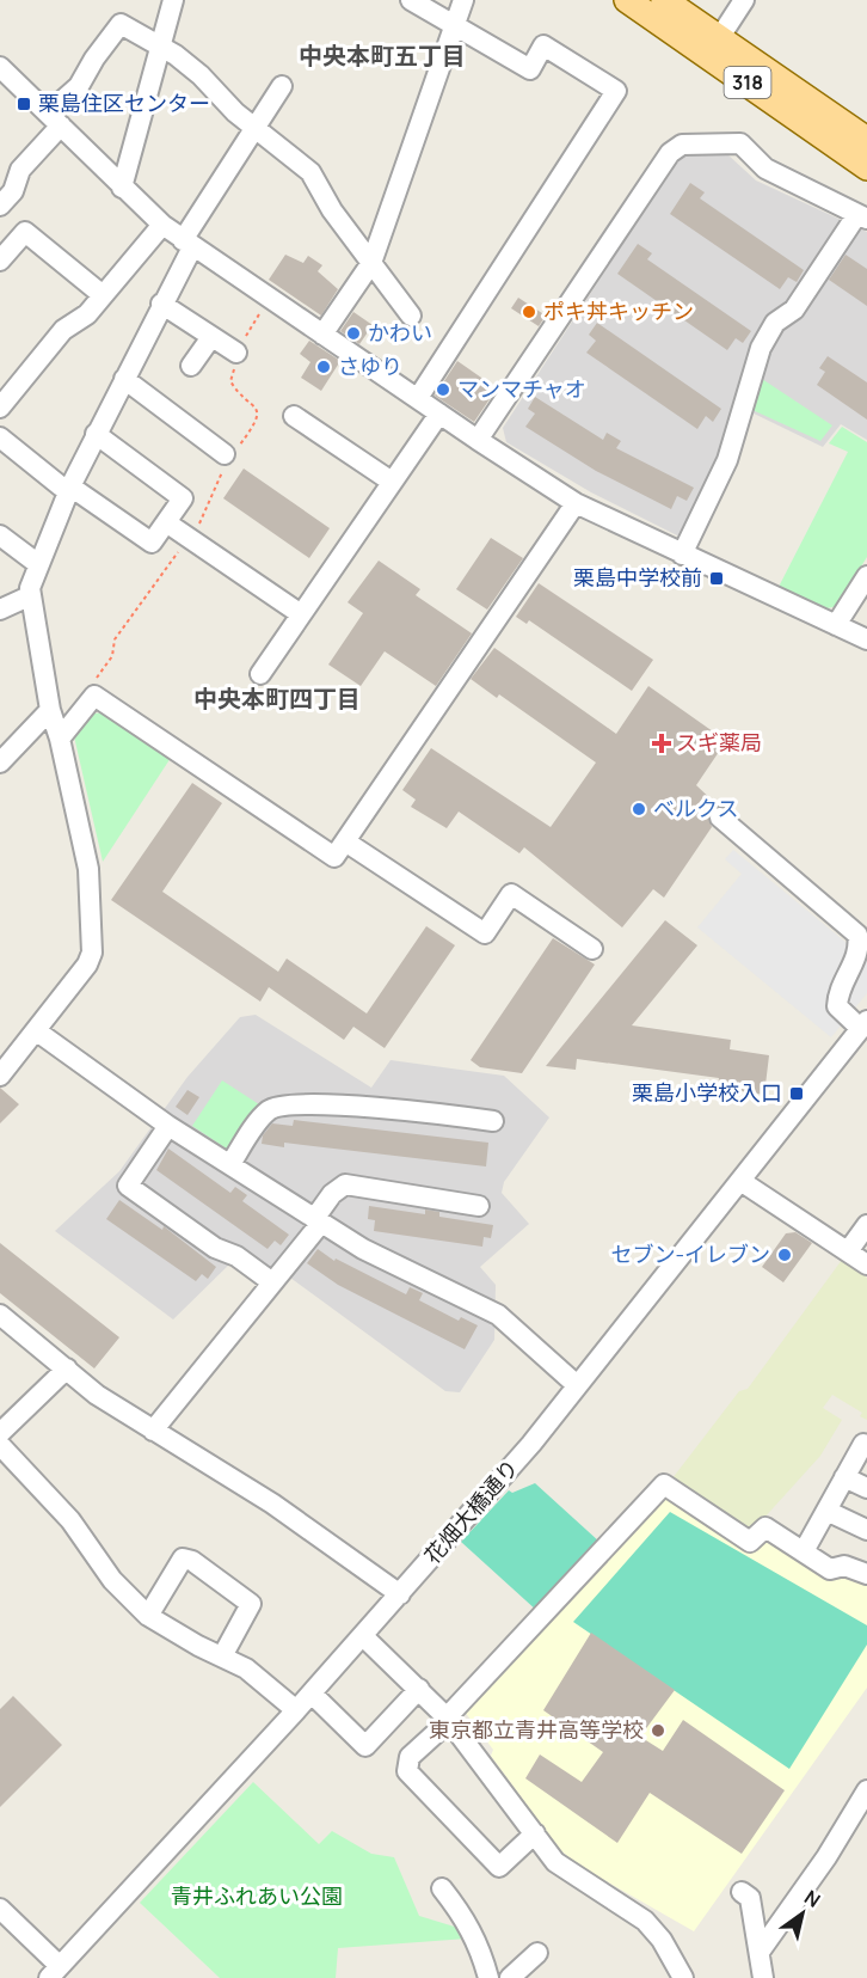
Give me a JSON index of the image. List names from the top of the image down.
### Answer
{
  "streets": {
    "main road": ["318"],
    "street": ["花畑大橋通り"]
  },
  "districts": ["中央本町五丁目", "中央本町四丁目"],
  "parks": ["青井ふれあい公園"],
  "places": {
    "transit": ["栗島住区センター", "栗島中学校前", "栗島小学校入口"],
    "other": [
      "ポキ丼キッチン",
      "かわい",
      "さゆり",
      "マンマチャオ",
      "ベルクス",
      "セブン-イレブン",
      "東京都立青井高等学校"
    ],
    "health": ["スギ薬局"]
  },
  "north": "top right"
}
